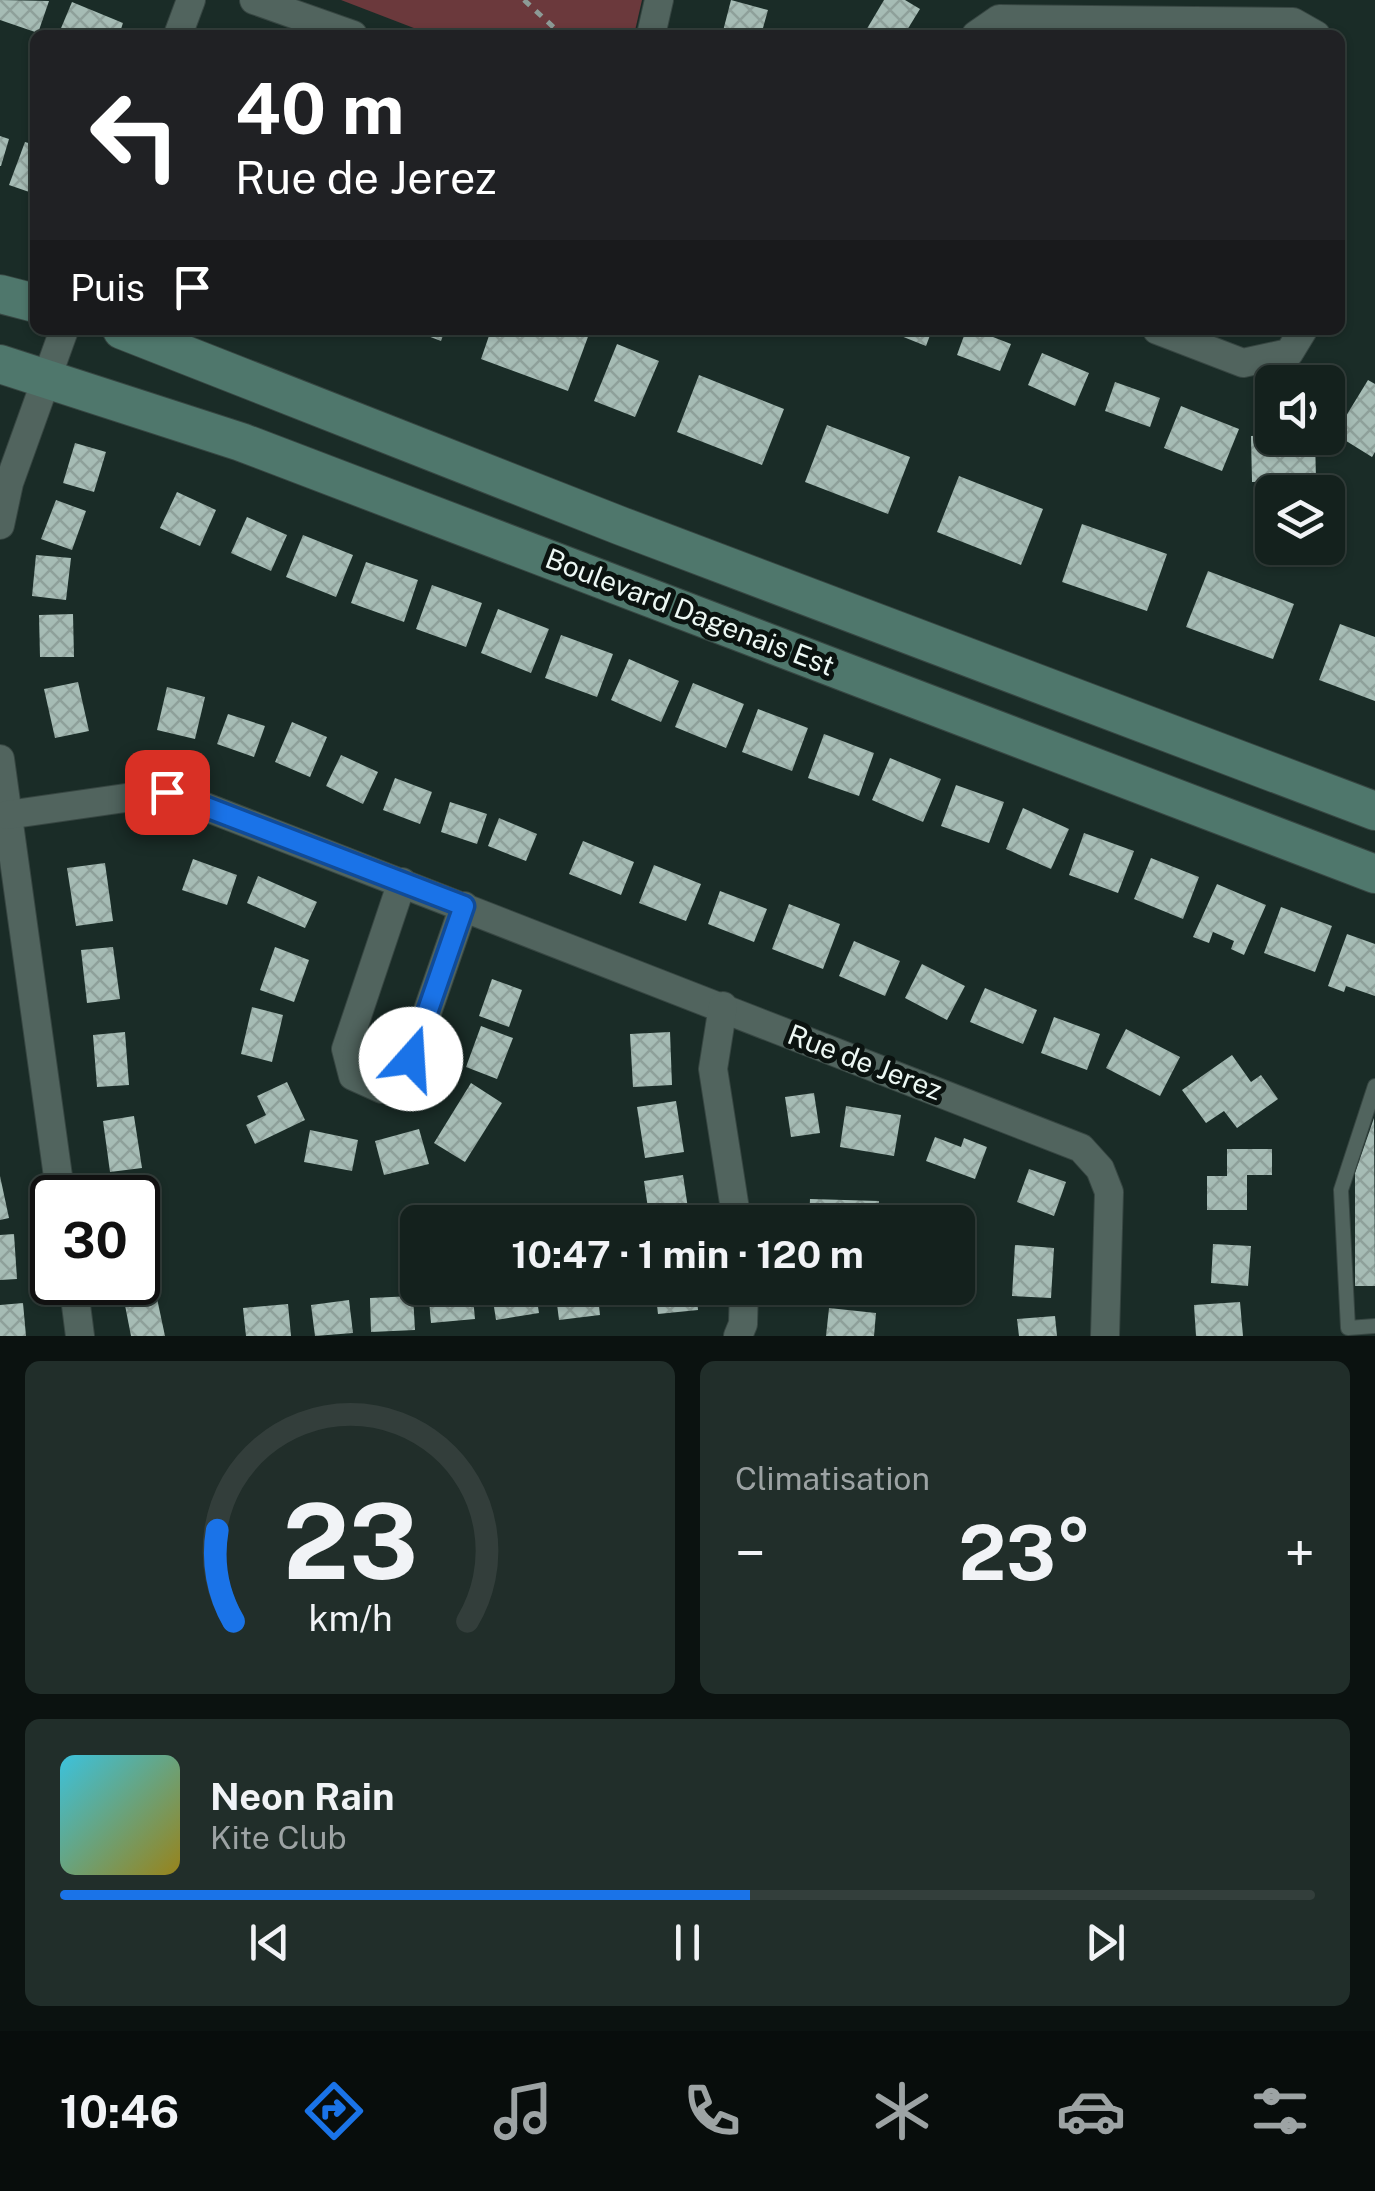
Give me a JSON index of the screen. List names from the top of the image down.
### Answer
{
  "streets": {
    "main road": ["Boulevard Dagenais Est"],
    "street": ["Rue de Jerez"]
  },
  "page": {
    "turn": ["40 m", "Rue de Jerez"],
    "then": "Puis",
    "limit": "30",
    "trip": "10:47 · 1 min · 120 m",
    "tile": "Climatisation",
    "heat": ["−", "23°", "+"],
    "song": ["Neon Rain", "Kite Club"],
    "tabs": "10:46",
    "gauge": ["23", "km/h"]
  }
}
